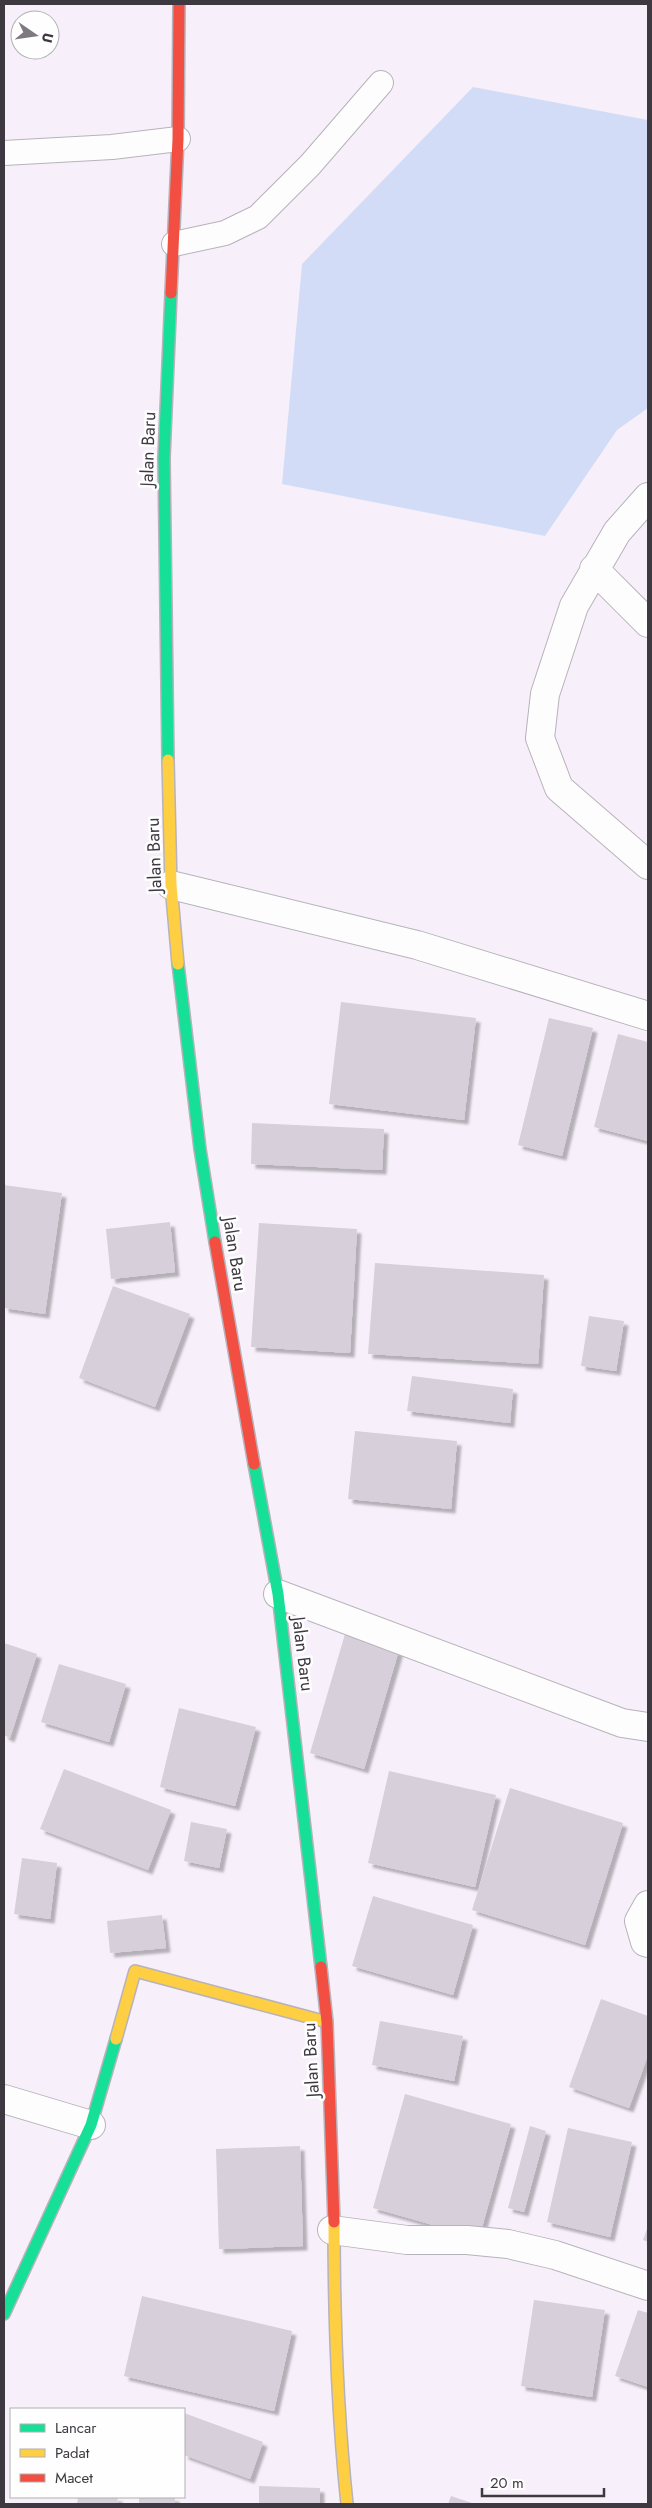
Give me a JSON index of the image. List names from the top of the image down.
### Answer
{
  "streets": {
    "main road": ["Jalan Baru"]
  },
  "legend": ["Lancar", "Padat", "Macet"],
  "scale_bar": "20 m",
  "north": "right"
}
